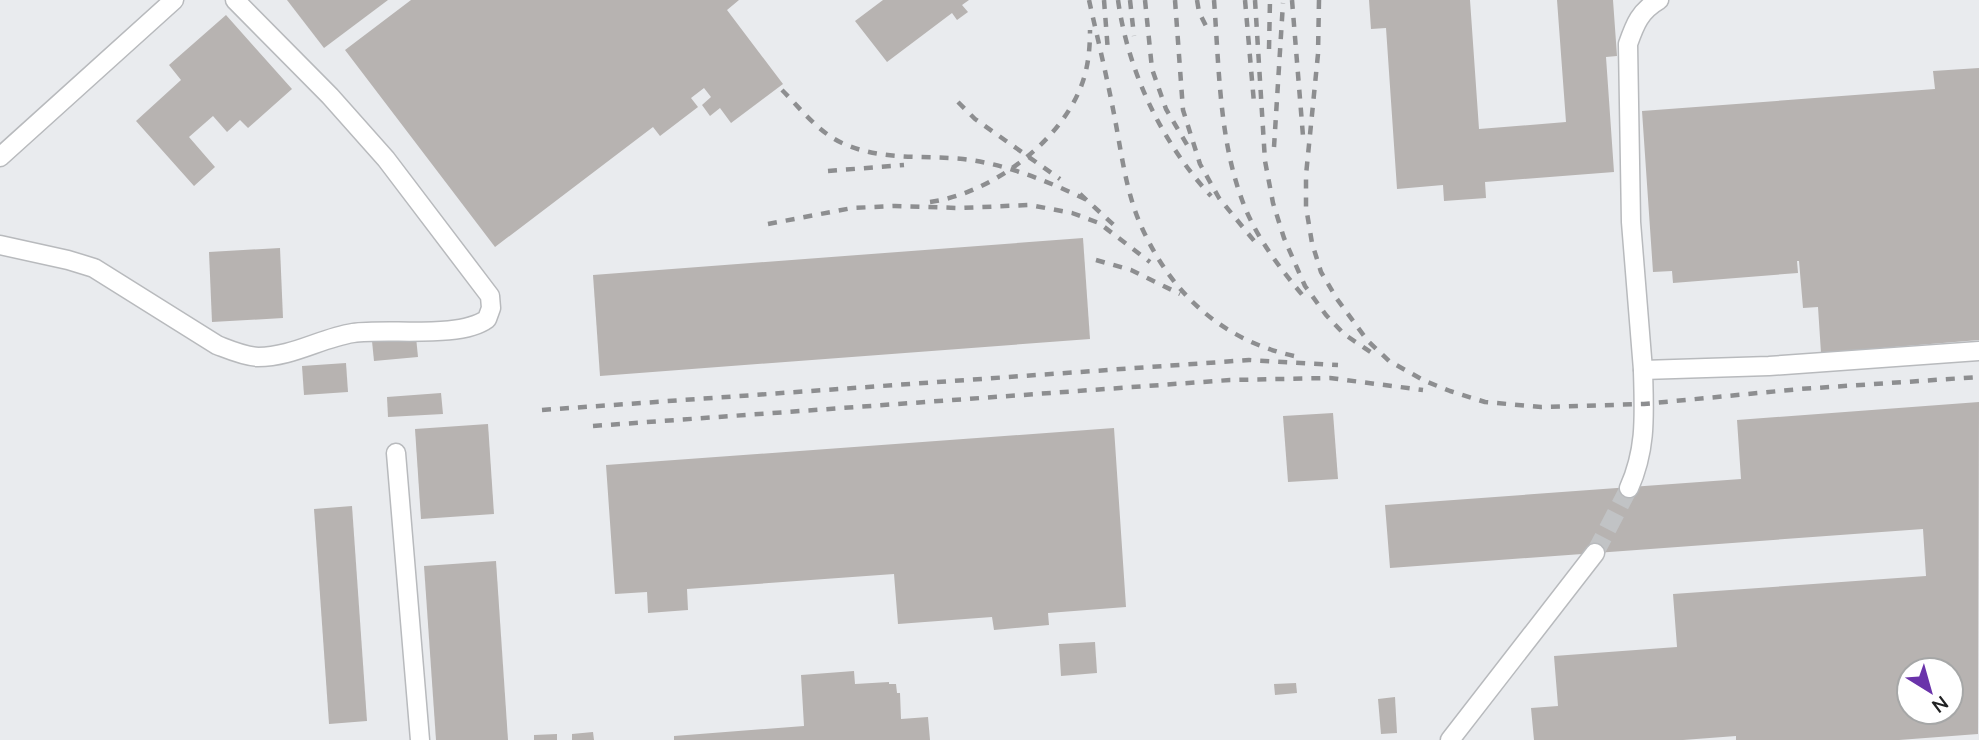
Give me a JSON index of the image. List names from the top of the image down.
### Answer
{
  "north": "bottom right"
}
